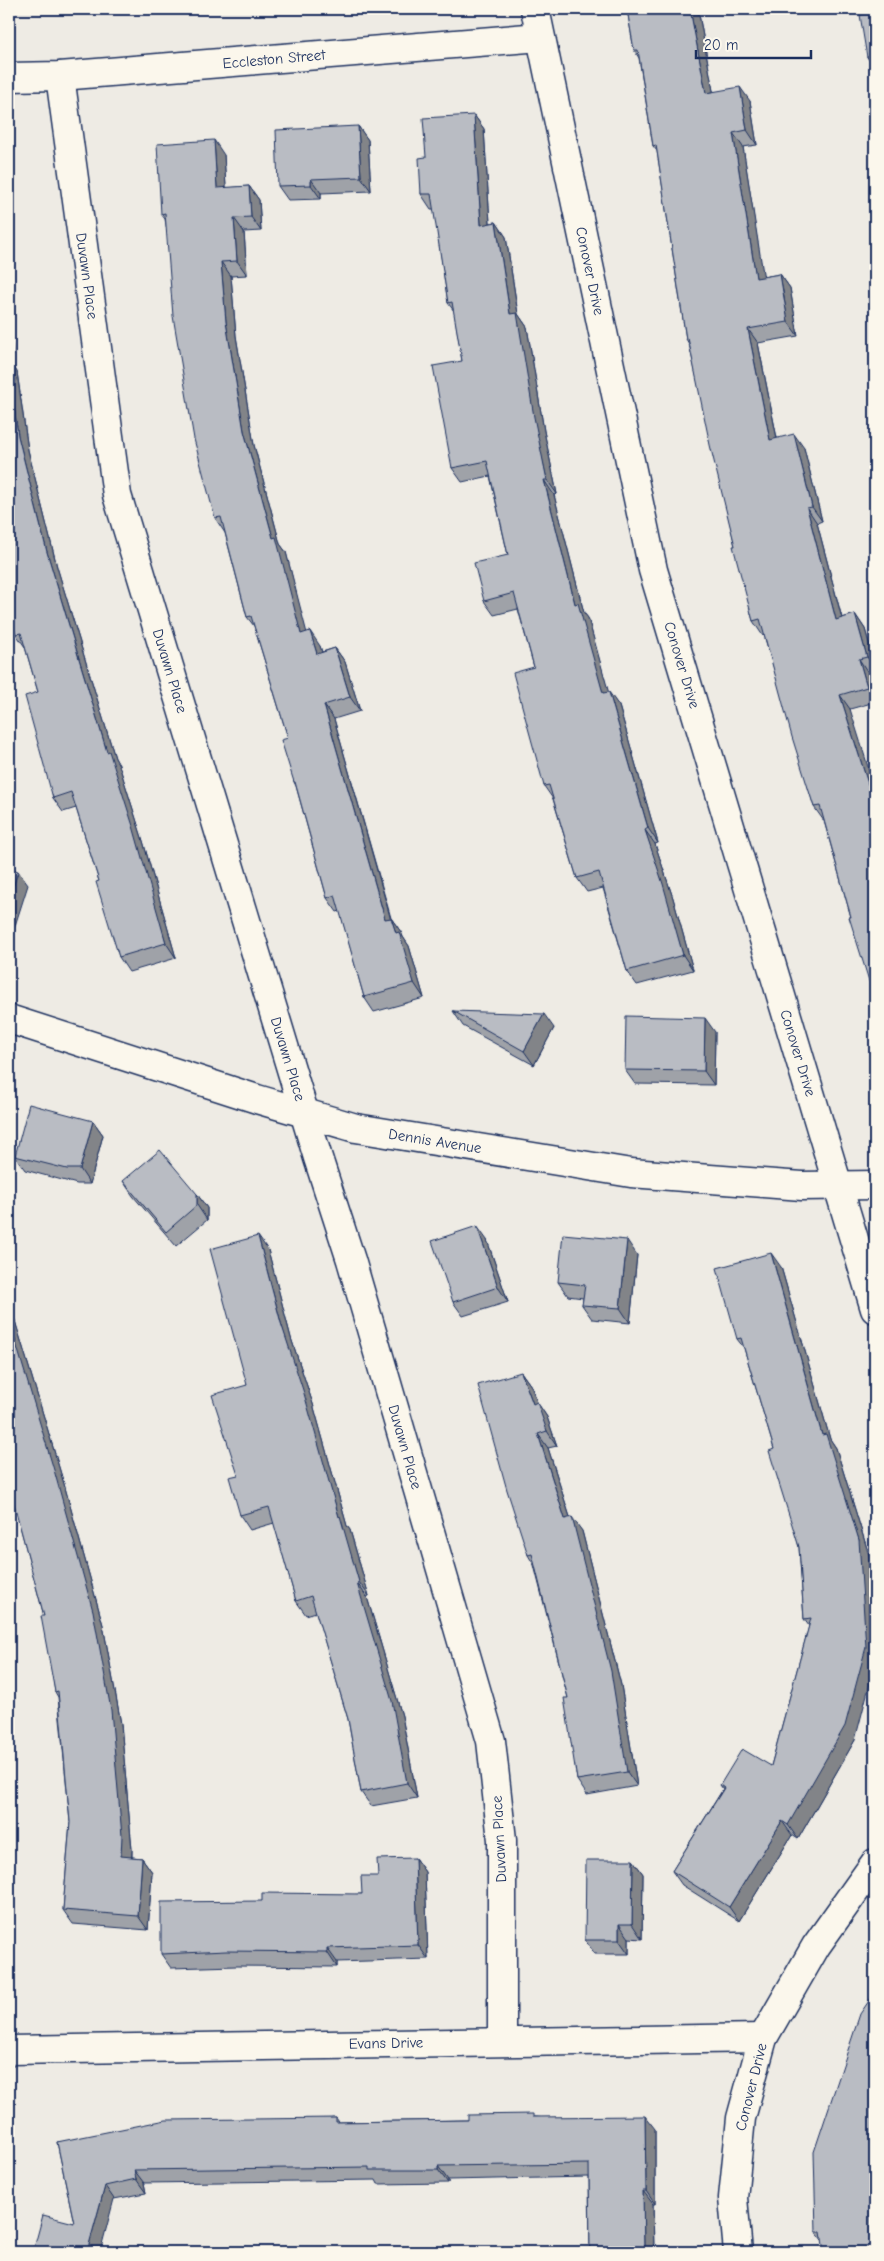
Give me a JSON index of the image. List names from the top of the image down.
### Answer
{
  "streets": {
    "street": [
      "Eccleston Street",
      "Conover Drive",
      "Duvawn Place",
      "Dennis Avenue",
      "Evans Drive"
    ]
  },
  "crossings": [
    ["Eccleston Street", "Conover Drive"],
    ["Eccleston Street", "Duvawn Place"],
    ["Conover Drive", "Dennis Avenue"],
    ["Conover Drive", "Evans Drive"],
    ["Duvawn Place", "Dennis Avenue"],
    ["Duvawn Place", "Evans Drive"]
  ],
  "scale_bar": "20 m"
}
